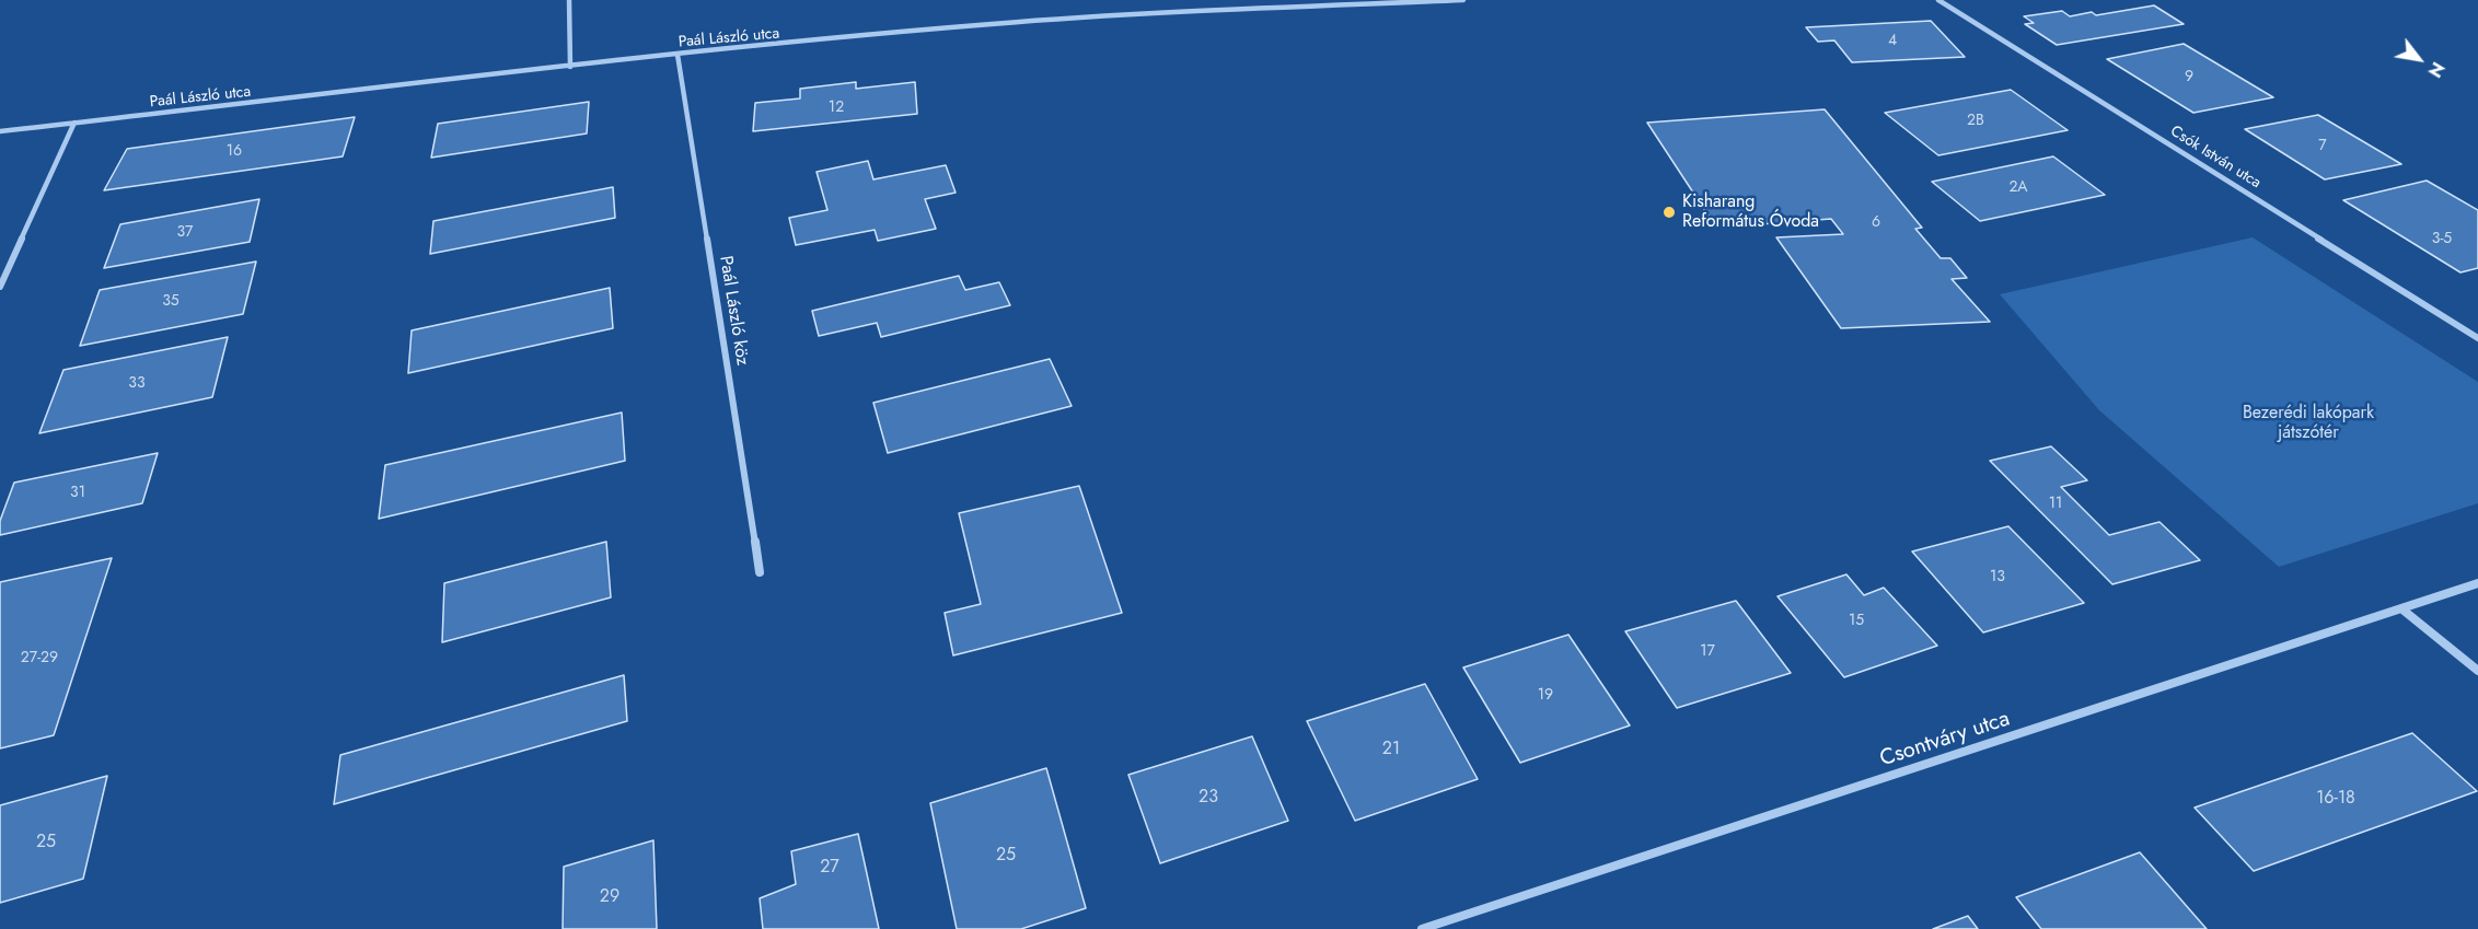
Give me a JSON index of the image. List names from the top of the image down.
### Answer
{
  "streets": {
    "street": [
      "Paál László utca",
      "Csók István utca",
      "Paál László köz",
      "Csontváry utca"
    ]
  },
  "crossings": [
    ["Paál László utca", "Paál László köz"]
  ],
  "parks": ["Bezerédi lakópark játszótér"],
  "places": ["Kisharang Református Óvoda"],
  "house_numbers": [
    "4",
    "9",
    "12",
    "2B",
    "7",
    "16",
    "2A",
    "6",
    "37",
    "3-5",
    "35",
    "33",
    "31",
    "11",
    "13",
    "15",
    "17",
    "27-29",
    "19",
    "21",
    "23",
    "16-18",
    "25",
    "25",
    "27",
    "29"
  ],
  "north": "bottom right"
}
